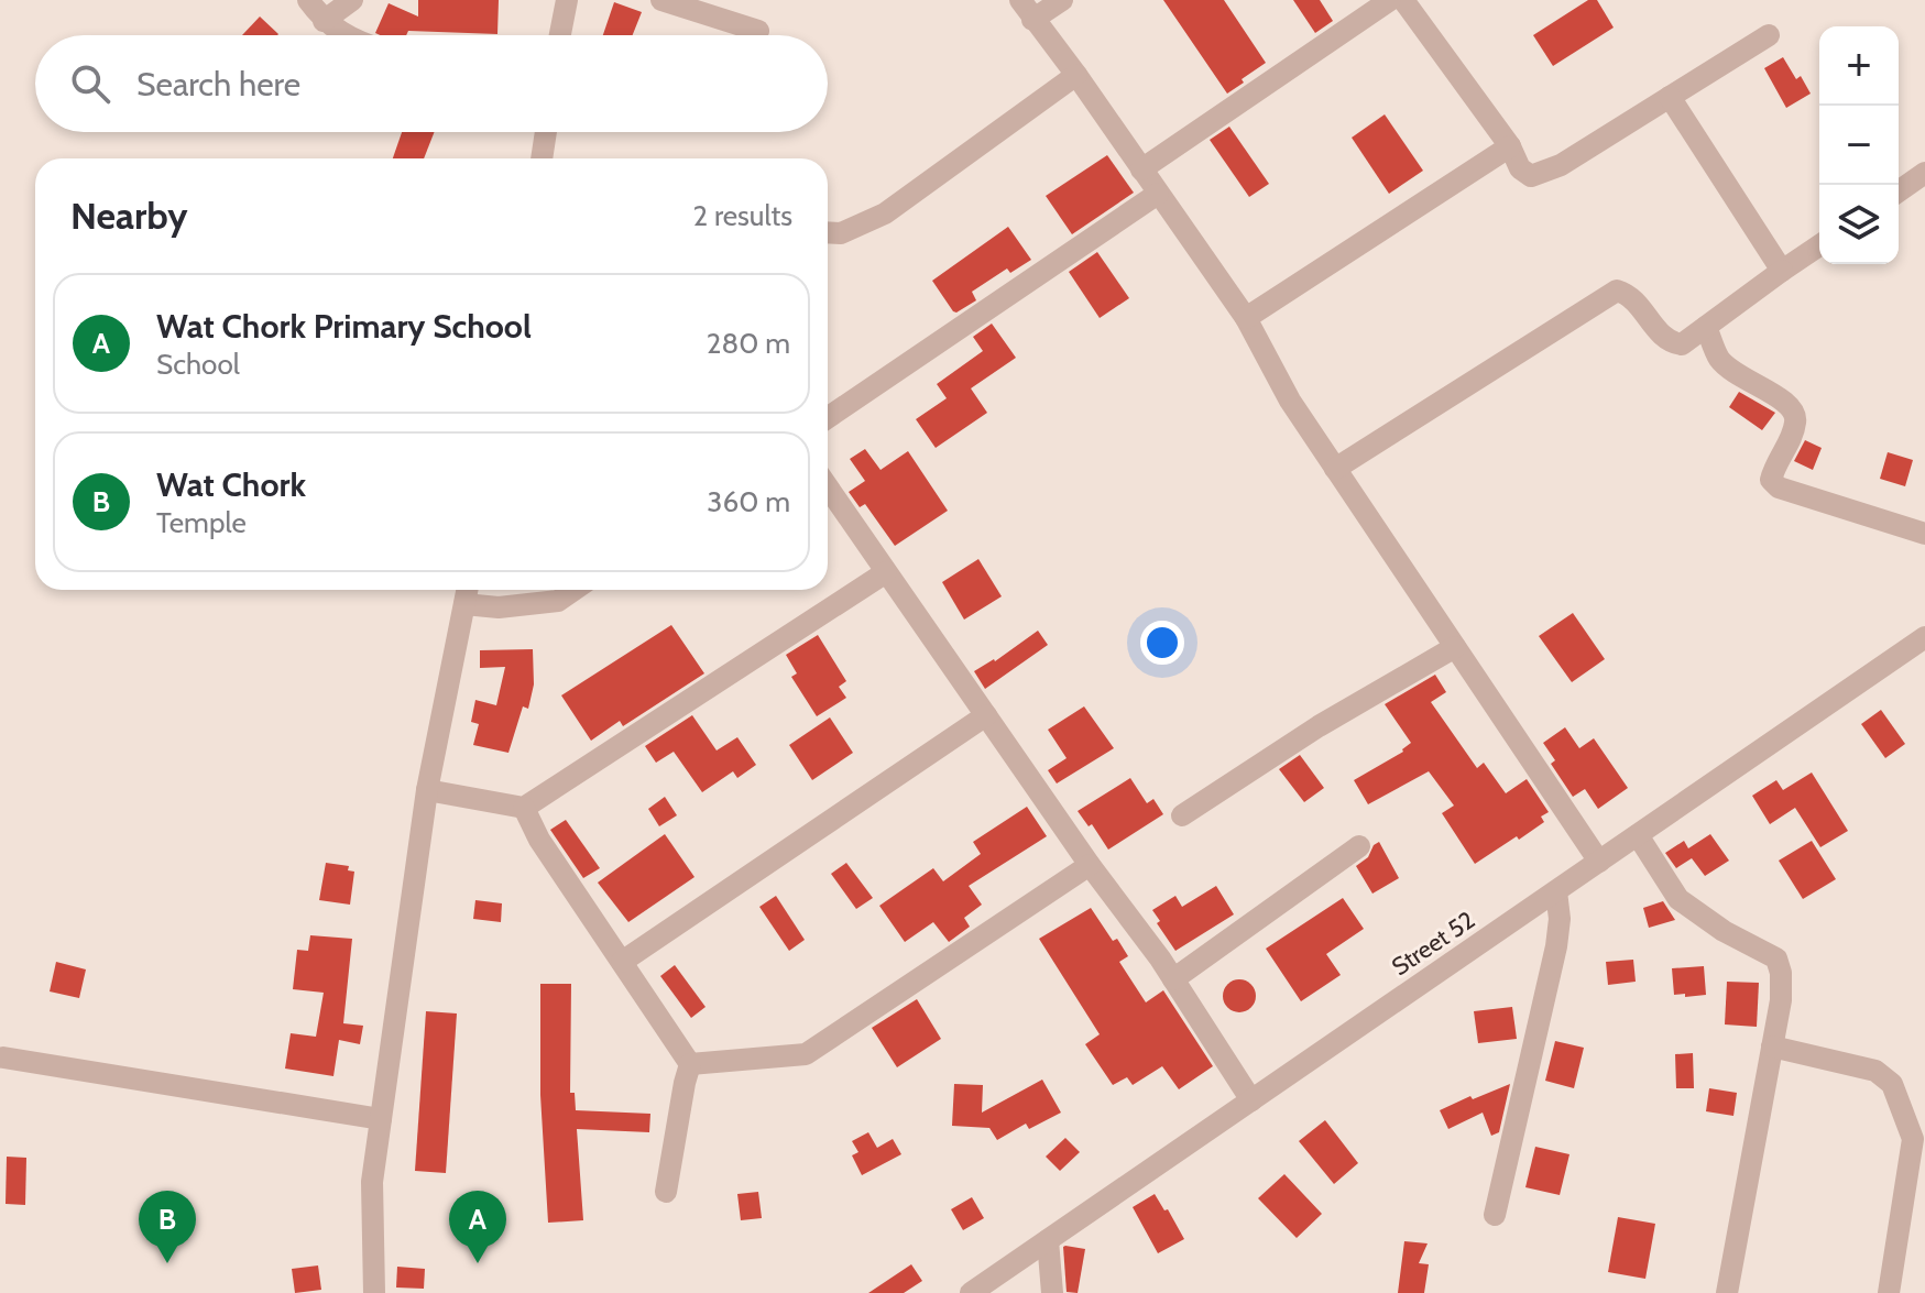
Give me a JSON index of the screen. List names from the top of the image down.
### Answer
{
  "streets": {
    "street": ["Street 52"]
  },
  "page": {
    "map_buttons": ["+", "−"],
    "search": "Search here",
    "heading": ["Nearby", "2 results"],
    "list": [
      {
        "mark": "A",
        "name": "Wat Chork Primary School",
        "note": "School",
        "value": "280 m"
      },
      {
        "mark": "B",
        "name": "Wat Chork",
        "note": "Temple",
        "value": "360 m"
      }
    ],
    "pins": ["A", "B"]
  }
}
